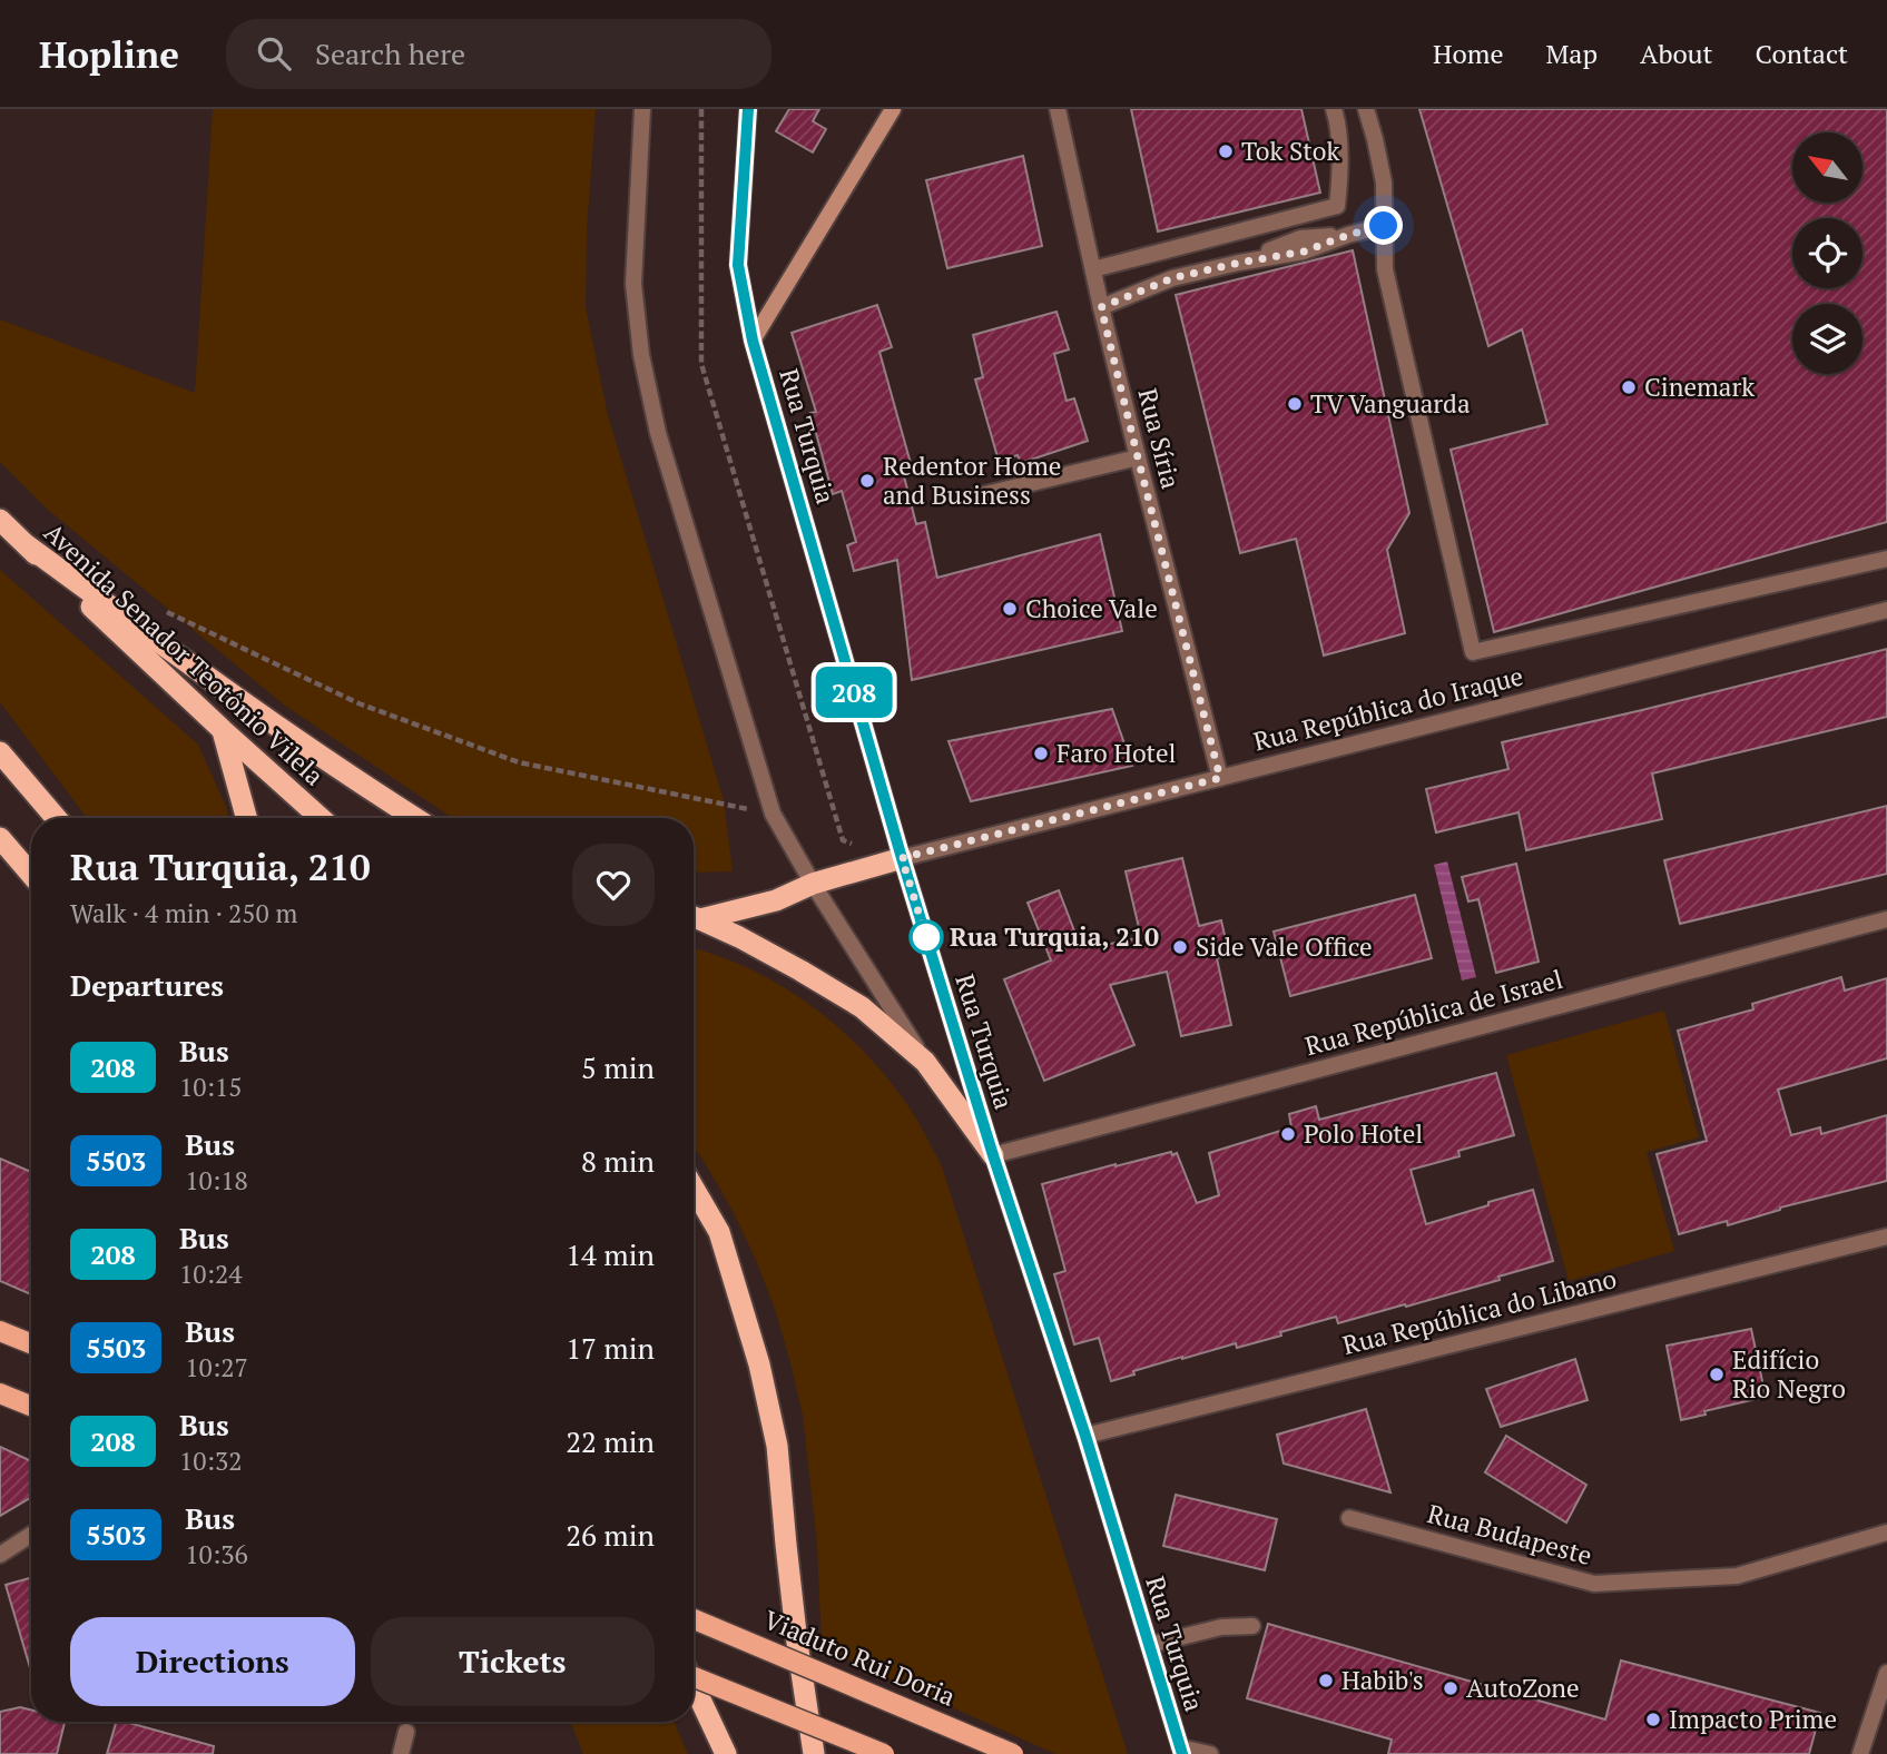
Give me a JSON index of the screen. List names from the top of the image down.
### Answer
{
  "streets": {
    "highway": ["Avenida Senador Teotônio Vilela"],
    "main road": ["Rua Turquia", "Viaduto Rui Doria"],
    "street": [
      "Rua Síria",
      "Rua República do Iraque",
      "Rua República de Israel",
      "Rua República do Libano",
      "Rua Budapeste"
    ]
  },
  "crossings": [
    ["Rua Turquia", "Rua República do Iraque"],
    ["Rua Turquia", "Rua República de Israel"],
    ["Rua Turquia", "Rua República do Libano"],
    ["Rua Síria", "Rua República do Iraque"]
  ],
  "places": [
    "Tok Stok",
    "Cinemark",
    "TV Vanguarda",
    "Redentor Home and Business",
    "Choice Vale",
    "Faro Hotel",
    "Rua Turquia, 210",
    "Side Vale Office",
    "Polo Hotel",
    "Edifício Rio Negro",
    "Habib's",
    "AutoZone",
    "Impacto Prime"
  ],
  "lines": ["bus line 208"],
  "north": "top left",
  "page": {
    "header": "Hopline",
    "search": "Search here",
    "nav": [
      "Home",
      "Map",
      "About",
      "Contact"
    ],
    "on_map": "208",
    "heading": [
      ["Rua Turquia, 210", "Walk · 4 min · 250 m"],
      "Departures"
    ],
    "list": [
      {
        "mark": "208",
        "name": "Bus",
        "note": "10:15",
        "value": "5 min"
      },
      {
        "mark": "5503",
        "name": "Bus",
        "note": "10:18",
        "value": "8 min"
      },
      {
        "mark": "208",
        "name": "Bus",
        "note": "10:24",
        "value": "14 min"
      },
      {
        "mark": "5503",
        "name": "Bus",
        "note": "10:27",
        "value": "17 min"
      },
      {
        "mark": "208",
        "name": "Bus",
        "note": "10:32",
        "value": "22 min"
      },
      {
        "mark": "5503",
        "name": "Bus",
        "note": "10:36",
        "value": "26 min"
      }
    ],
    "buttons": ["Directions", "Tickets"]
  }
}
